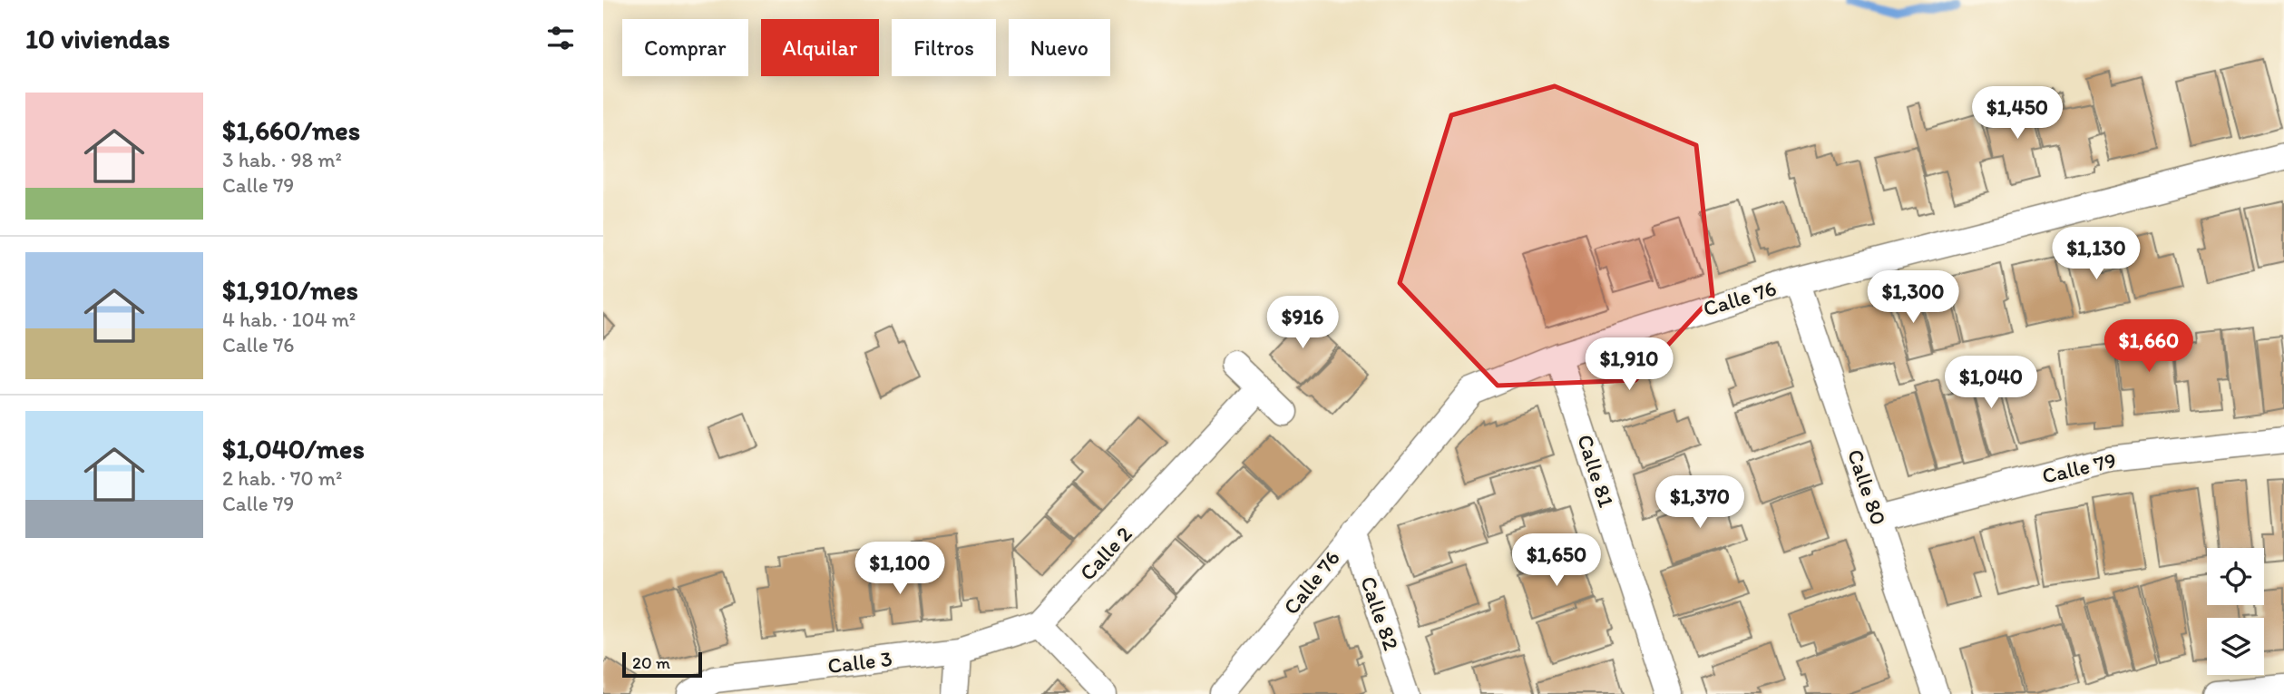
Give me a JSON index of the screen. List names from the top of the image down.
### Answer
{
  "streets": {
    "street": [
      "Calle 76",
      "Calle 79",
      "Calle 81",
      "Calle 80",
      "Calle 2",
      "Calle 82",
      "Calle 3"
    ]
  },
  "crossings": [
    ["Calle 76", "Calle 81"],
    ["Calle 76", "Calle 80"],
    ["Calle 76", "Calle 82"],
    ["Calle 79", "Calle 80"],
    ["Calle 2", "Calle 3"]
  ],
  "scale_bar": "20 m",
  "page": {
    "heading": "10 viviendas",
    "chip": [
      "Comprar",
      "Alquilar",
      "Filtros",
      "Nuevo"
    ],
    "list": [
      {
        "name": "$1,660/mes",
        "note": "3 hab. · 98 m² · Calle 79"
      },
      {
        "name": "$1,910/mes",
        "note": "4 hab. · 104 m² · Calle 76"
      },
      {
        "name": "$1,040/mes",
        "note": "2 hab. · 70 m² · Calle 79"
      }
    ],
    "price": [
      "$1,450",
      "$1,130",
      "$1,300",
      "$916",
      "$1,660",
      "$1,910",
      "$1,040",
      "$1,370",
      "$1,650",
      "$1,100"
    ],
    "scale": "20 m"
  }
}
